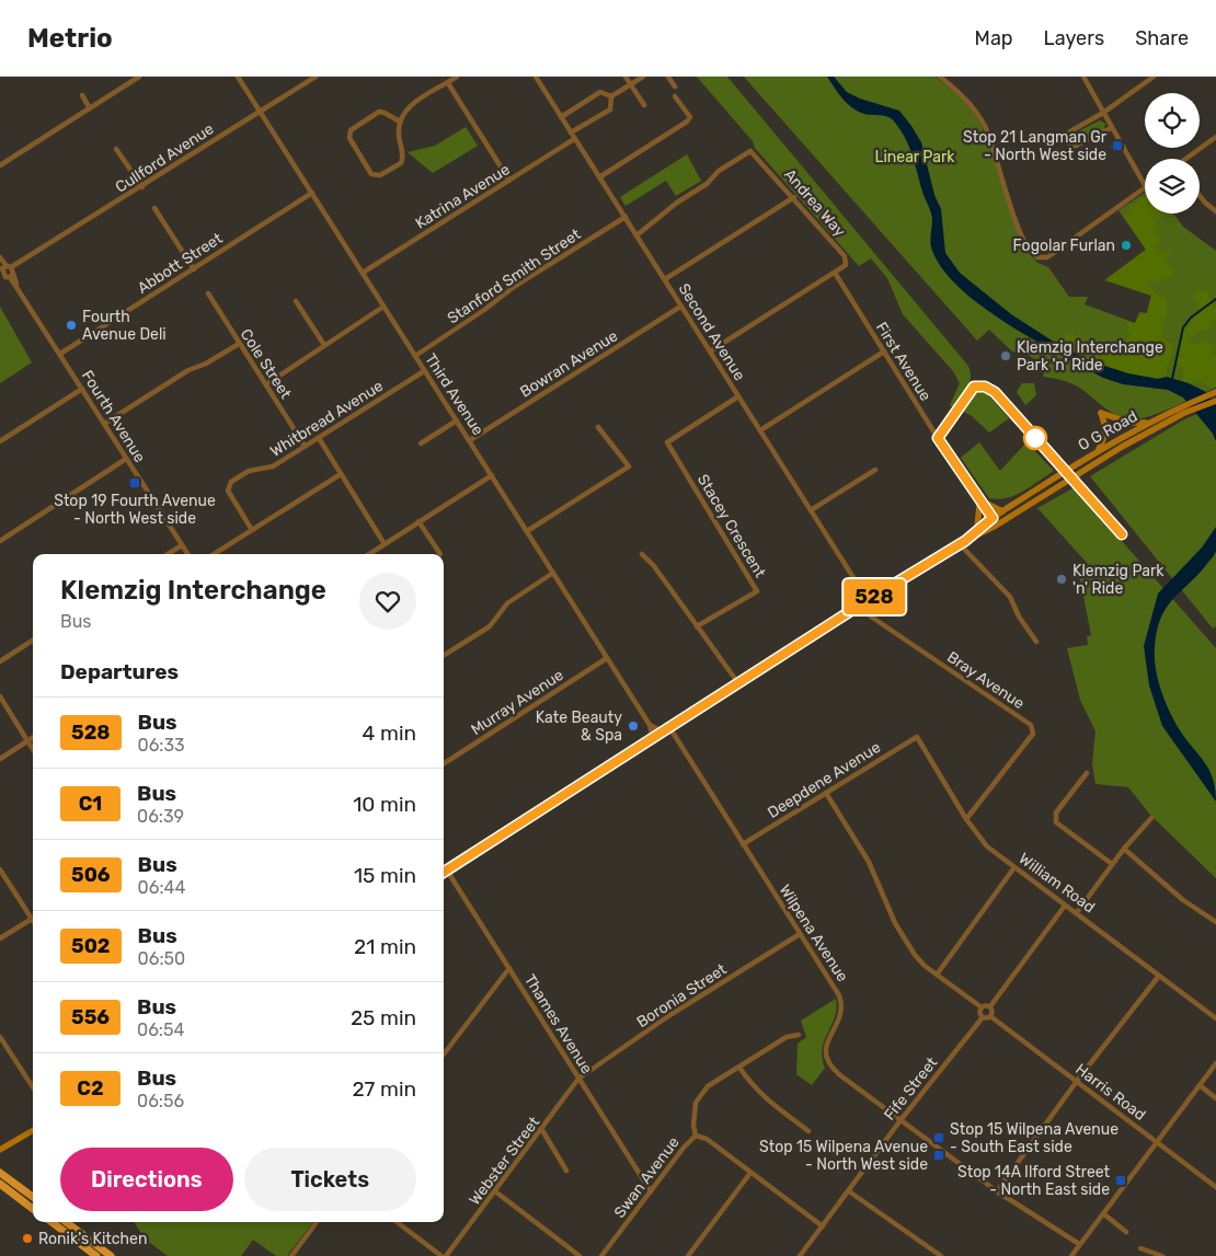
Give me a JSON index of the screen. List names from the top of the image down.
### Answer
{
  "streets": {
    "main road": ["O G Road"],
    "street": [
      "Cullford Avenue",
      "Katrina Avenue",
      "Andrea Way",
      "Abbott Street",
      "Stanford Smith Street",
      "Second Avenue",
      "First Avenue",
      "Cole Street",
      "Bowran Avenue",
      "Third Avenue",
      "Fourth Avenue",
      "Whitbread Avenue",
      "Stacey Crescent",
      "Bray Avenue",
      "Murray Avenue",
      "Deepdene Avenue",
      "William Road",
      "Wilpena Avenue",
      "Boronia Street",
      "Thames Avenue",
      "Fife Street",
      "Harris Road",
      "Webster Street",
      "Swan Avenue"
    ]
  },
  "crossings": [
    ["Cullford Avenue", "Third Avenue"],
    ["Cullford Avenue", "Fourth Avenue"],
    ["Katrina Avenue", "Second Avenue"],
    ["Katrina Avenue", "Third Avenue"],
    ["Andrea Way", "Second Avenue"],
    ["Andrea Way", "First Avenue"],
    ["Abbott Street", "Third Avenue"],
    ["Abbott Street", "Fourth Avenue"],
    ["Stanford Smith Street", "Second Avenue"],
    ["Stanford Smith Street", "Third Avenue"],
    ["Second Avenue", "Bowran Avenue"],
    ["Second Avenue", "O G Road"],
    ["Second Avenue", "Stacey Crescent"],
    ["First Avenue", "O G Road"],
    ["Cole Street", "Whitbread Avenue"],
    ["Bowran Avenue", "Third Avenue"],
    ["Third Avenue", "Whitbread Avenue"],
    ["Third Avenue", "O G Road"],
    ["Third Avenue", "Murray Avenue"],
    ["O G Road", "Bray Avenue"],
    ["O G Road", "Wilpena Avenue"],
    ["O G Road", "Thames Avenue"],
    ["Bray Avenue", "William Road"],
    ["Deepdene Avenue", "William Road"],
    ["Deepdene Avenue", "Wilpena Avenue"],
    ["Wilpena Avenue", "Boronia Street"],
    ["Wilpena Avenue", "Fife Street"],
    ["Boronia Street", "Thames Avenue"],
    ["Boronia Street", "Webster Street"],
    ["Thames Avenue", "Webster Street"],
    ["Thames Avenue", "Swan Avenue"]
  ],
  "parks": ["Linear Park"],
  "places": {
    "transit": [
      "Stop 21 Langman Gr - North West side",
      "Stop 19 Fourth Avenue - North West side",
      "Stop 15 Wilpena Avenue - South East side",
      "Stop 15 Wilpena Avenue - North West side",
      "Stop 14A Ilford Street - North East side"
    ],
    "other": [
      "Fogolar Furlan",
      "Fourth Avenue Deli",
      "Klemzig Interchange Park 'n' Ride",
      "Klemzig Park 'n' Ride",
      "Kate Beauty & Spa",
      "Ronik's Kitchen"
    ]
  },
  "lines": ["bus line 528"],
  "page": {
    "header": "Metrio",
    "nav": ["Map", "Layers", "Share"],
    "on_map": "528",
    "heading": [
      ["Klemzig Interchange", "Bus"],
      "Departures"
    ],
    "list": [
      {
        "mark": "528",
        "name": "Bus",
        "note": "06:33",
        "value": "4 min"
      },
      {
        "mark": "C1",
        "name": "Bus",
        "note": "06:39",
        "value": "10 min"
      },
      {
        "mark": "506",
        "name": "Bus",
        "note": "06:44",
        "value": "15 min"
      },
      {
        "mark": "502",
        "name": "Bus",
        "note": "06:50",
        "value": "21 min"
      },
      {
        "mark": "556",
        "name": "Bus",
        "note": "06:54",
        "value": "25 min"
      },
      {
        "mark": "C2",
        "name": "Bus",
        "note": "06:56",
        "value": "27 min"
      }
    ],
    "buttons": ["Directions", "Tickets"]
  }
}
